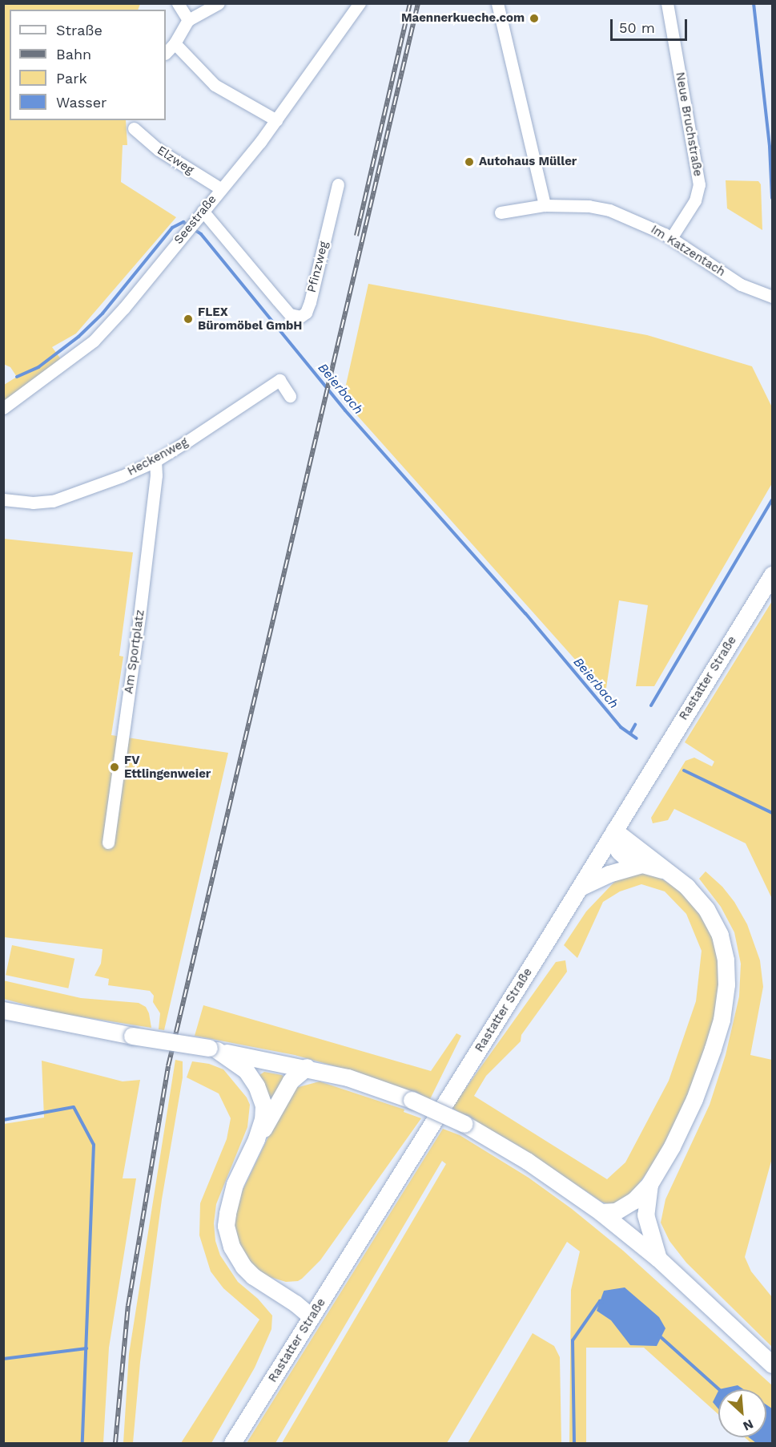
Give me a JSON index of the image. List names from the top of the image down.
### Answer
{
  "streets": {
    "main road": ["Rastatter Straße"],
    "street": [
      "Neue Bruchstraße",
      "Elzweg",
      "Seestraße",
      "Im Katzentach",
      "Pfinzweg",
      "Heckenweg",
      "Am Sportplatz"
    ]
  },
  "crossings": [
    ["Neue Bruchstraße", "Im Katzentach"],
    ["Elzweg", "Seestraße"],
    ["Seestraße", "Pfinzweg"],
    ["Heckenweg", "Am Sportplatz"]
  ],
  "water": ["Beierbach"],
  "places": [
    "Maennerkueche.com",
    "Autohaus Müller",
    "FLEX Büromöbel GmbH",
    "FV Ettlingenweier"
  ],
  "legend": [
    "Straße",
    "Bahn",
    "Park",
    "Wasser"
  ],
  "scale_bar": "50 m",
  "north": "bottom right"
}
